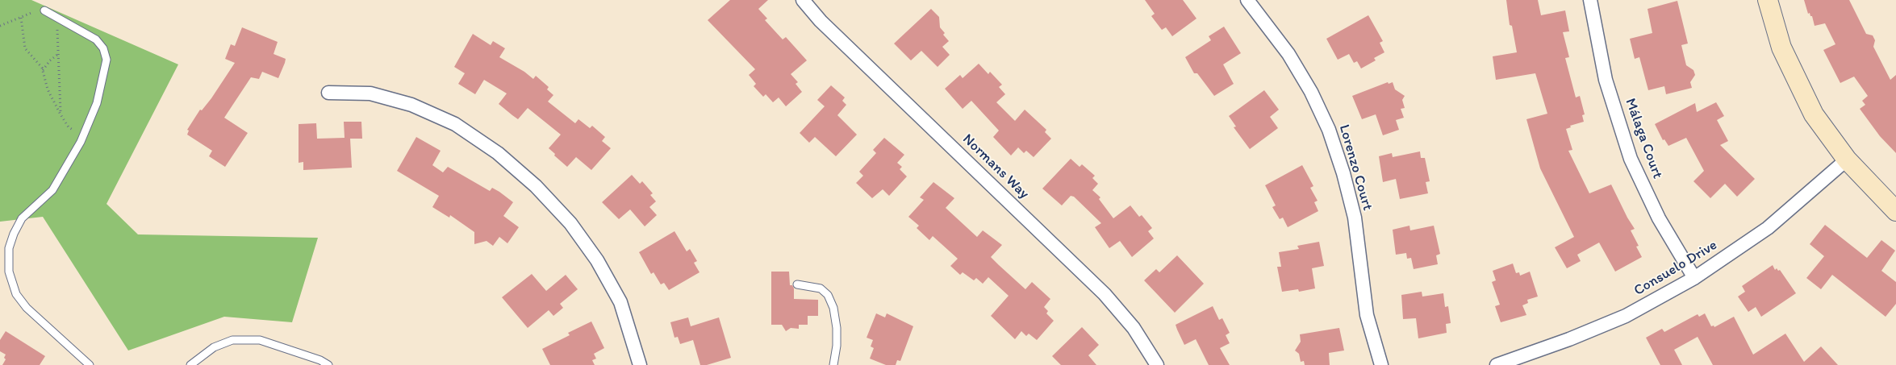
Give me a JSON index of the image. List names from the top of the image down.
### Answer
{
  "streets": {
    "street": [
      "Málaga Court",
      "Normans Way",
      "Lorenzo Court",
      "Consuelo Drive"
    ]
  },
  "crossings": [
    ["Málaga Court", "Consuelo Drive"]
  ]
}
